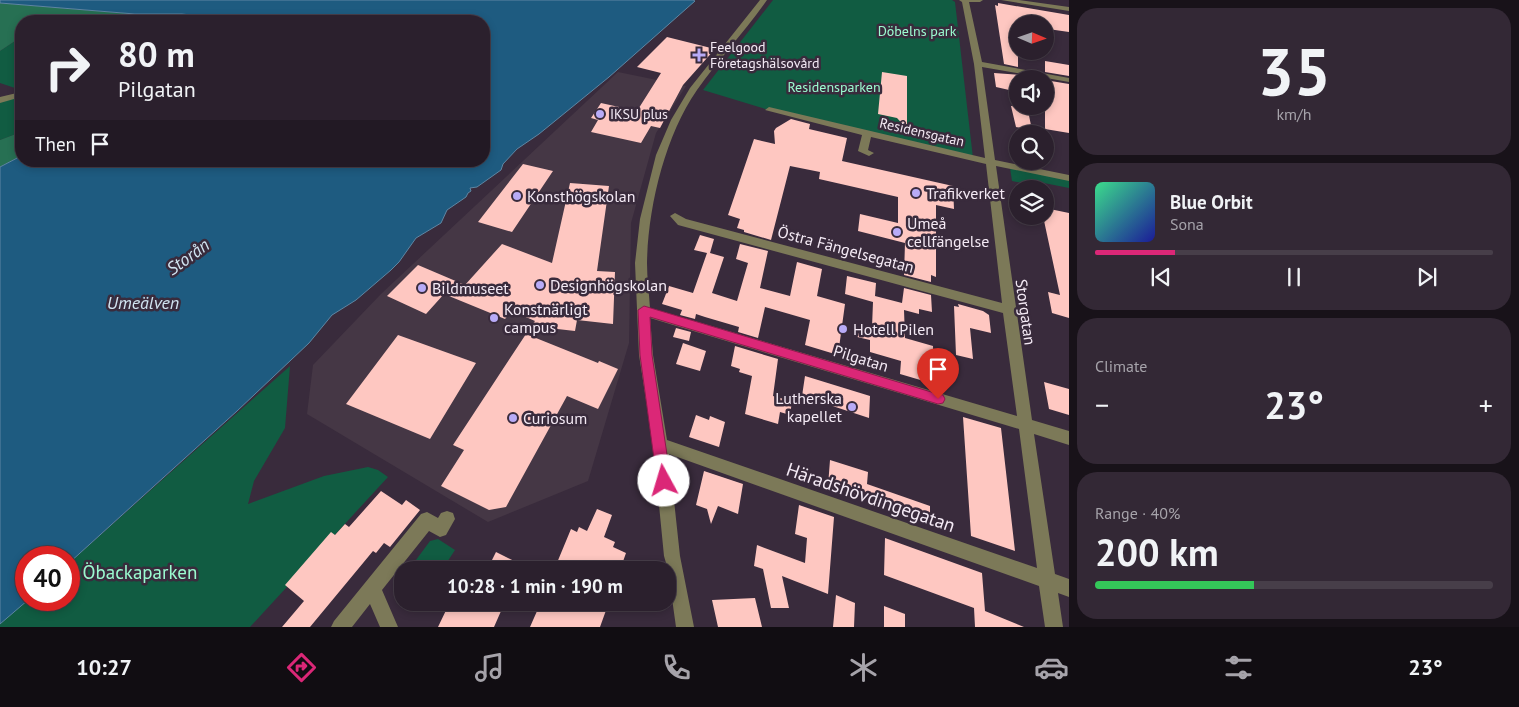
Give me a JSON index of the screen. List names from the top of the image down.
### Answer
{
  "streets": {
    "street": [
      "Residensgatan",
      "Östra Fängelsegatan",
      "Storgatan",
      "Pilgatan",
      "Häradshövdingegatan"
    ]
  },
  "crossings": [
    ["Residensgatan", "Storgatan"],
    ["Östra Fängelsegatan", "Storgatan"],
    ["Storgatan", "Pilgatan"],
    ["Storgatan", "Häradshövdingegatan"]
  ],
  "water": ["Storån", "Umeälven"],
  "parks": ["Döbelns park", "Residensparken", "Öbackaparken"],
  "places": {
    "health": ["Feelgood Företagshälsovård"],
    "other": [
      "IKSU plus",
      "Trafikverket",
      "Konsthögskolan",
      "Umeå cellfängelse",
      "Designhögskolan",
      "Bildmuseet",
      "Konstnärligt campus",
      "Hotell Pilen",
      "Lutherska kapellet",
      "Curiosum"
    ]
  },
  "north": "right",
  "page": {
    "tile": [
      ["35", "km/h"],
      "Climate",
      ["Range · 40%", "200 km"]
    ],
    "turn": ["80 m", "Pilgatan"],
    "then": "Then",
    "song": ["Blue Orbit", "Sona"],
    "heat": ["−", "23°", "+"],
    "limit": "40",
    "trip": "10:28 · 1 min · 190 m",
    "tabs": ["10:27", "23°"]
  }
}
